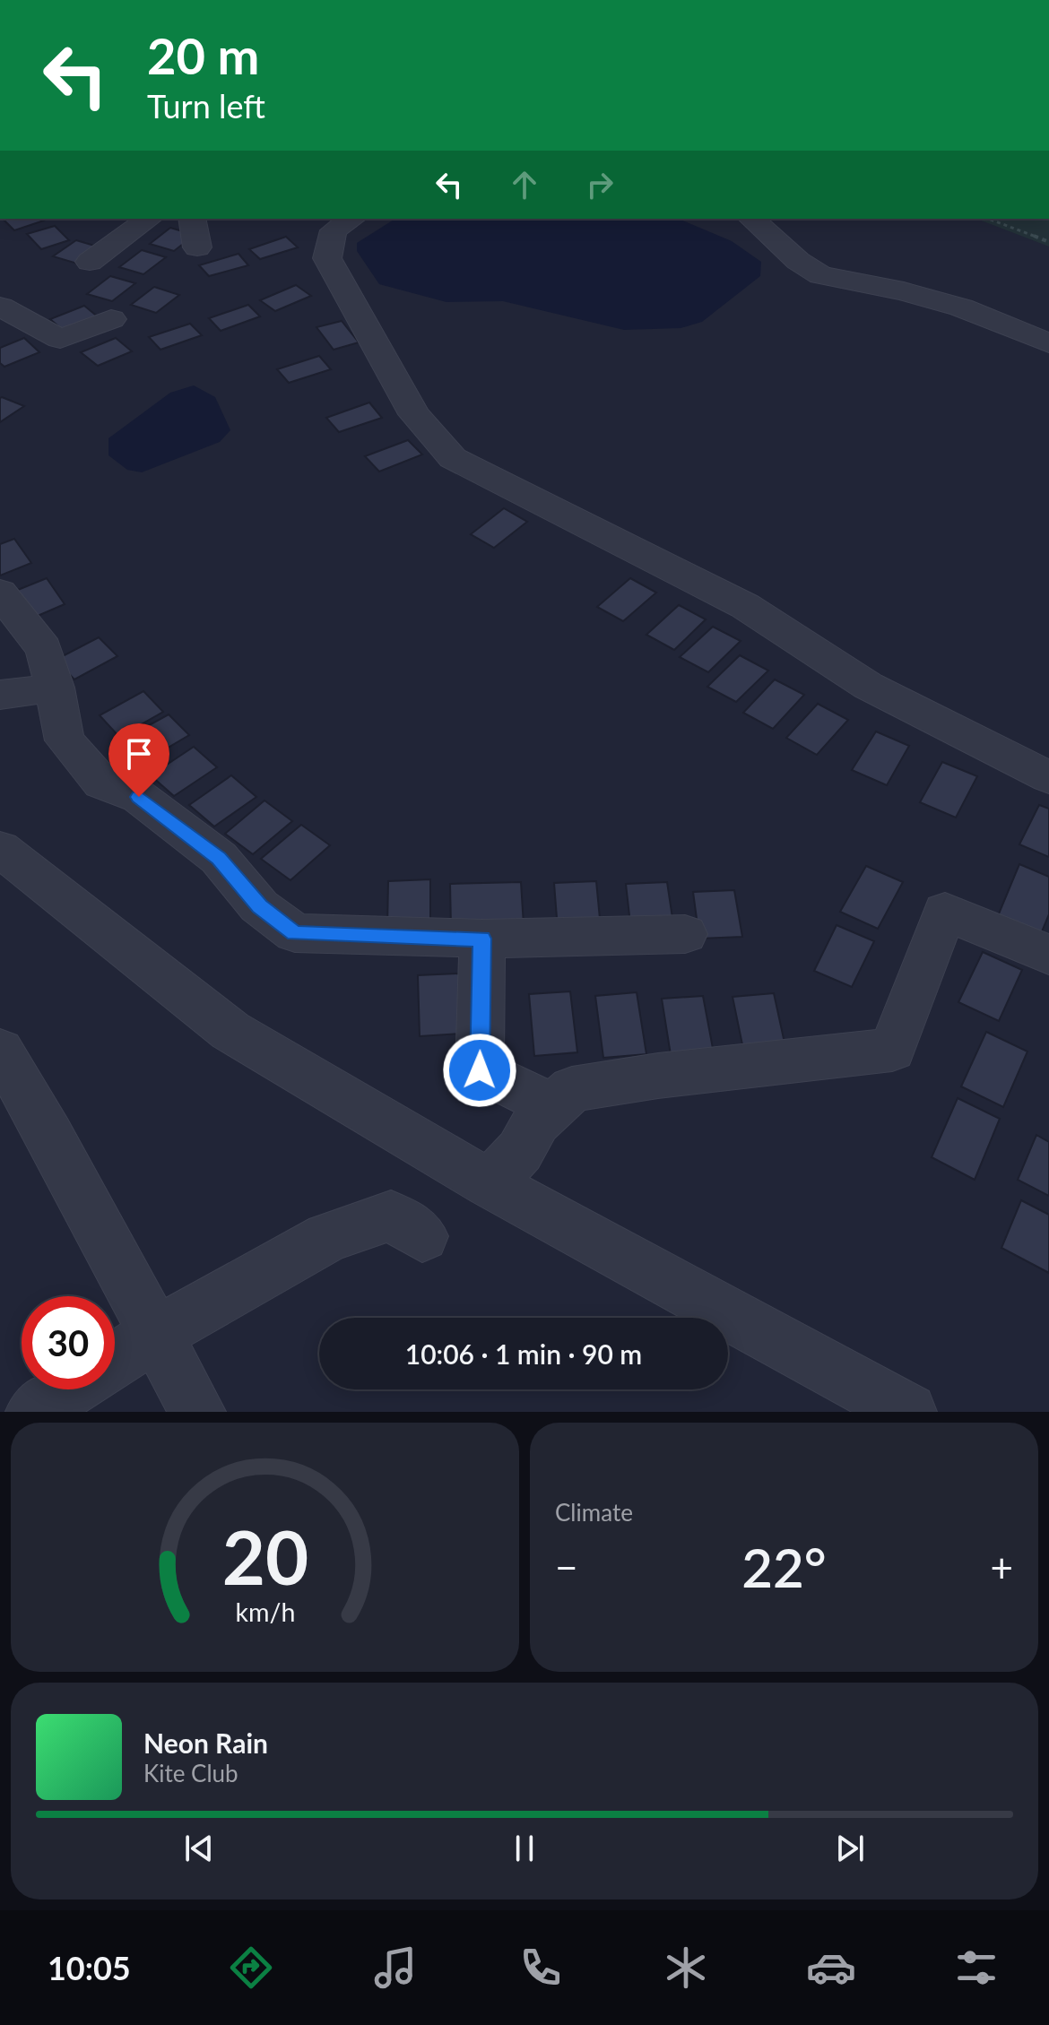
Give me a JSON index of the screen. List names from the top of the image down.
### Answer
{
  "page": {
    "turn": ["20 m", "Turn left"],
    "limit": "30",
    "trip": "10:06 · 1 min · 90 m",
    "tile": "Climate",
    "heat": ["−", "22°", "+"],
    "song": ["Neon Rain", "Kite Club"],
    "tabs": "10:05",
    "gauge": ["20", "km/h"]
  }
}
